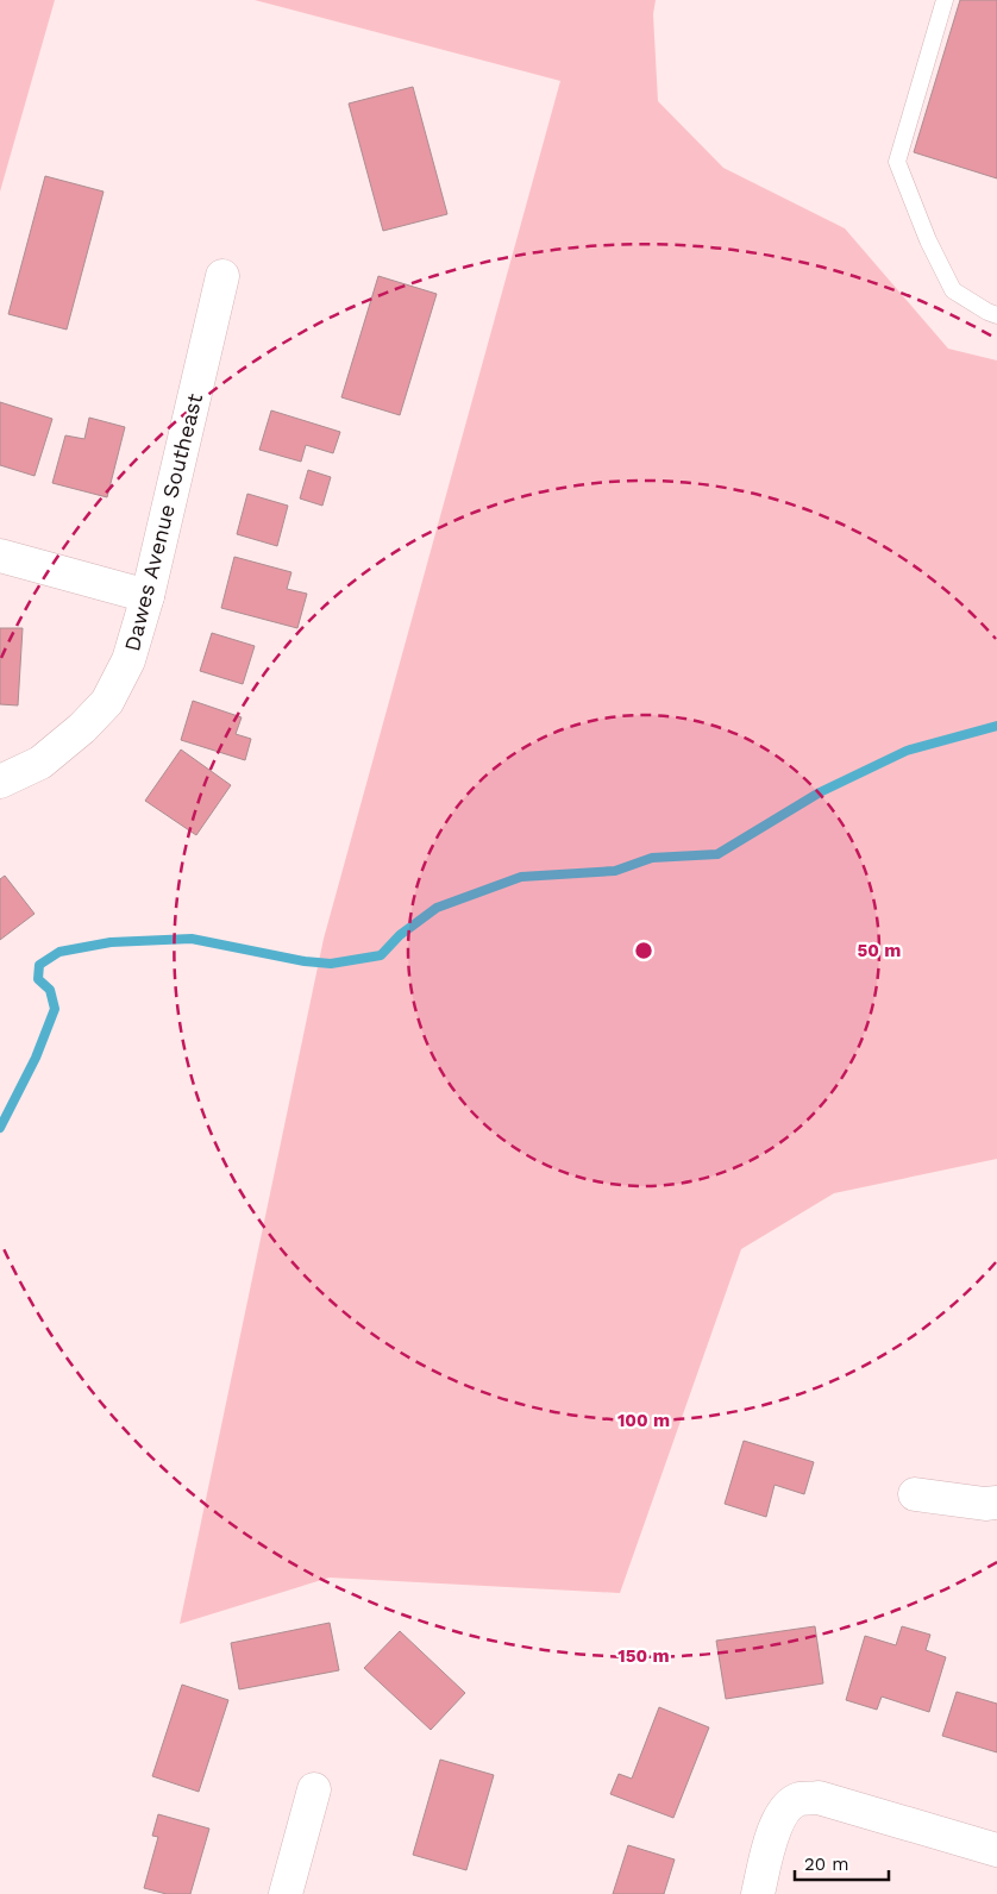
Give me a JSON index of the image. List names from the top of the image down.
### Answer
{
  "streets": {
    "street": ["Dawes Avenue Southeast"]
  },
  "scale_bar": "20 m",
  "rings": ["50 m", "100 m", "150 m"]
}
